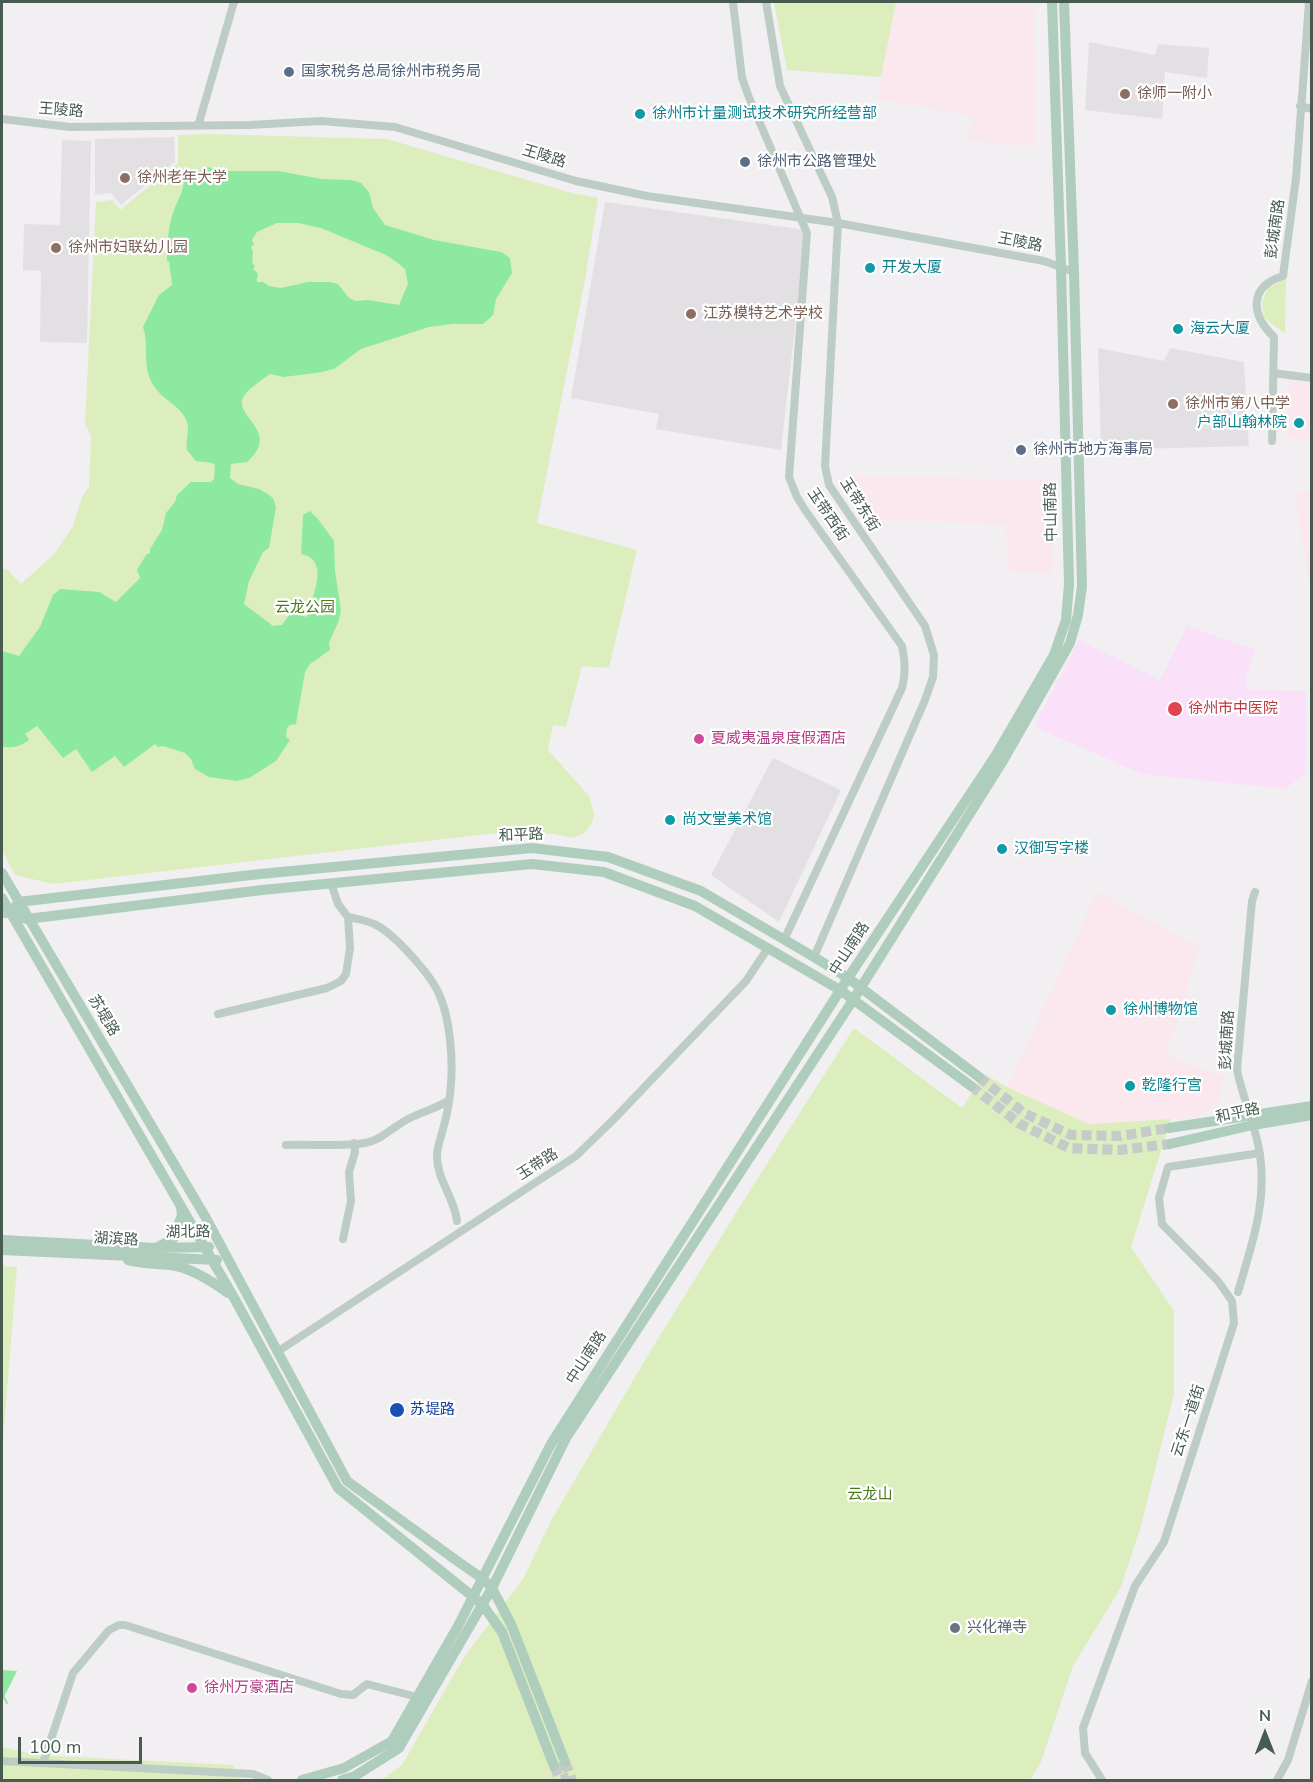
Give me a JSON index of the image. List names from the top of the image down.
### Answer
{
  "streets": {
    "main road": [
      "中山南路",
      "和平路",
      "苏堤路",
      "湖北路",
      "湖滨路"
    ],
    "street": [
      "王陵路",
      "彭城南路",
      "玉带东街",
      "玉带西街",
      "玉带路",
      "云东一道街"
    ]
  },
  "crossings": [
    ["王陵路", "玉带东街"],
    ["王陵路", "中山南路"],
    ["王陵路", "玉带西街"],
    ["彭城南路", "和平路"],
    ["彭城南路", "云东一道街"],
    ["玉带东街", "和平路"],
    ["中山南路", "和平路"],
    ["中山南路", "苏堤路"],
    ["玉带西街", "和平路"],
    ["和平路", "苏堤路"],
    ["和平路", "玉带路"],
    ["苏堤路", "玉带路"],
    ["苏堤路", "湖北路"],
    ["苏堤路", "湖滨路"],
    ["湖北路", "湖滨路"]
  ],
  "parks": ["云龙公园", "云龙山"],
  "places": [
    "国家税务总局徐州市税务局",
    "徐师一附小",
    "徐州市计量测试技术研究所经营部",
    "徐州市公路管理处",
    "徐州老年大学",
    "徐州市妇联幼儿园",
    "开发大厦",
    "江苏模特艺术学校",
    "海云大厦",
    "徐州市第八中学",
    "户部山翰林院",
    "徐州市地方海事局",
    "徐州市中医院",
    "夏威夷温泉度假酒店",
    "尚文堂美术馆",
    "汉御写字楼",
    "徐州博物馆",
    "乾隆行宫",
    "苏堤路",
    "兴化禅寺",
    "徐州万豪酒店"
  ],
  "scale_bar": "100 m",
  "north": "top"
}
